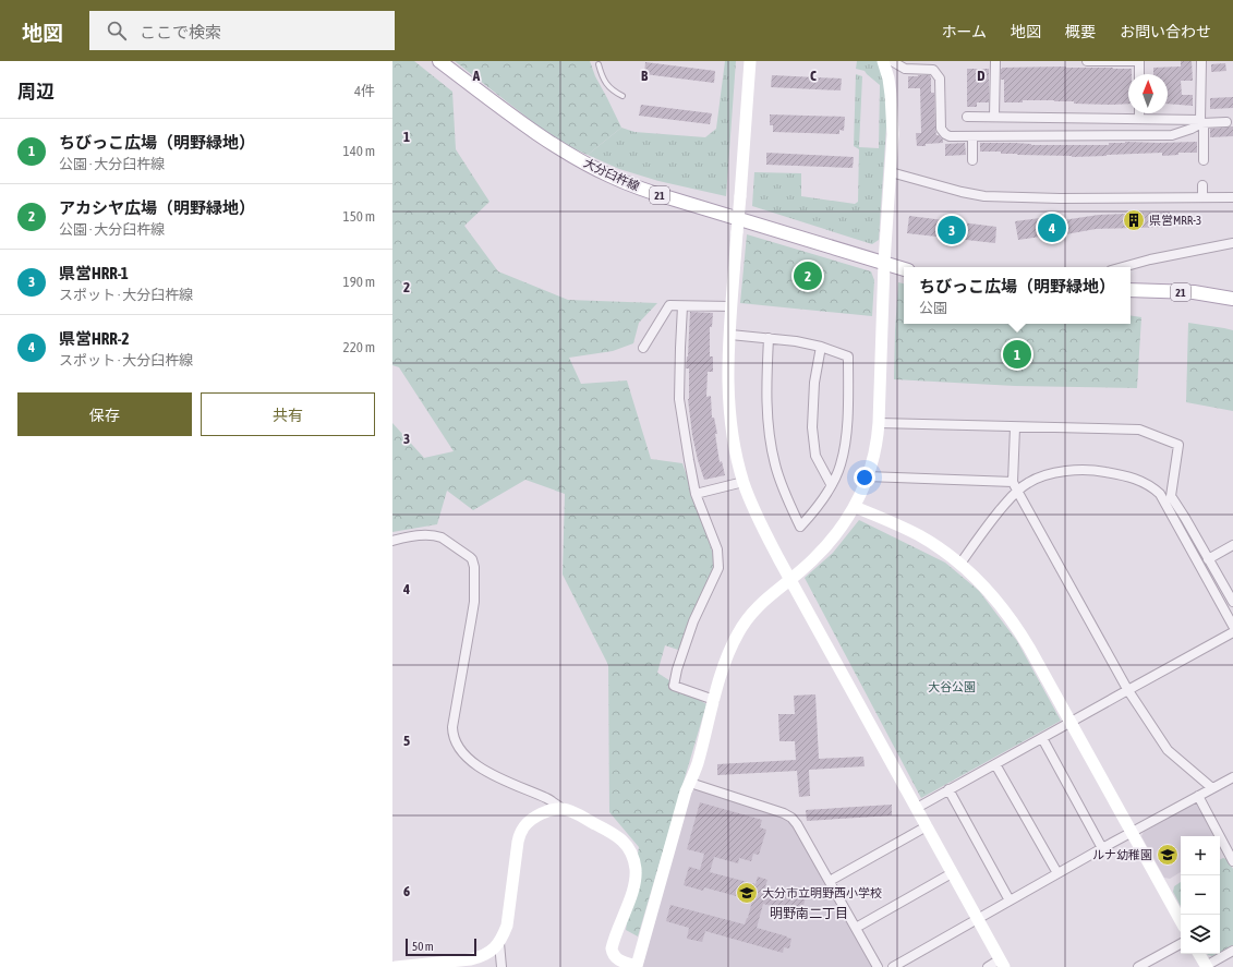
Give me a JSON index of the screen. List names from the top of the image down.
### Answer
{
  "streets": {
    "main road": ["大分臼杵線", "21"]
  },
  "districts": ["明野南二丁目"],
  "parks": ["大谷公園"],
  "places": {
    "building": ["県営MRR-3"],
    "school or university": ["ルナ幼稚園", "大分市立明野西小学校"]
  },
  "scale_bar": "50 m",
  "north": "top",
  "page": {
    "header": "地図",
    "search": "ここで検索",
    "nav": [
      "ホーム",
      "地図",
      "概要",
      "お問い合わせ"
    ],
    "heading": ["周辺", "4件"],
    "list": [
      {
        "mark": "1",
        "name": "ちびっこ広場（明野緑地）",
        "note": "公園 · 大分臼杵線",
        "value": "140 m"
      },
      {
        "mark": "2",
        "name": "アカシヤ広場（明野緑地）",
        "note": "公園 · 大分臼杵線",
        "value": "150 m"
      },
      {
        "mark": "3",
        "name": "県営HRR-1",
        "note": "スポット · 大分臼杵線",
        "value": "190 m"
      },
      {
        "mark": "4",
        "name": "県営HRR-2",
        "note": "スポット · 大分臼杵線",
        "value": "220 m"
      }
    ],
    "pins": [
      "4",
      "3",
      "2",
      "1"
    ],
    "popup": ["ちびっこ広場（明野緑地）", "公園"],
    "buttons": ["保存", "共有"],
    "map_buttons": ["+", "−"],
    "scale": "50 m"
  },
  "grid": {
    "columns": [
      "A",
      "B",
      "C",
      "D"
    ],
    "rows": [
      "1",
      "2",
      "3",
      "4",
      "5",
      "6"
    ]
  }
}
